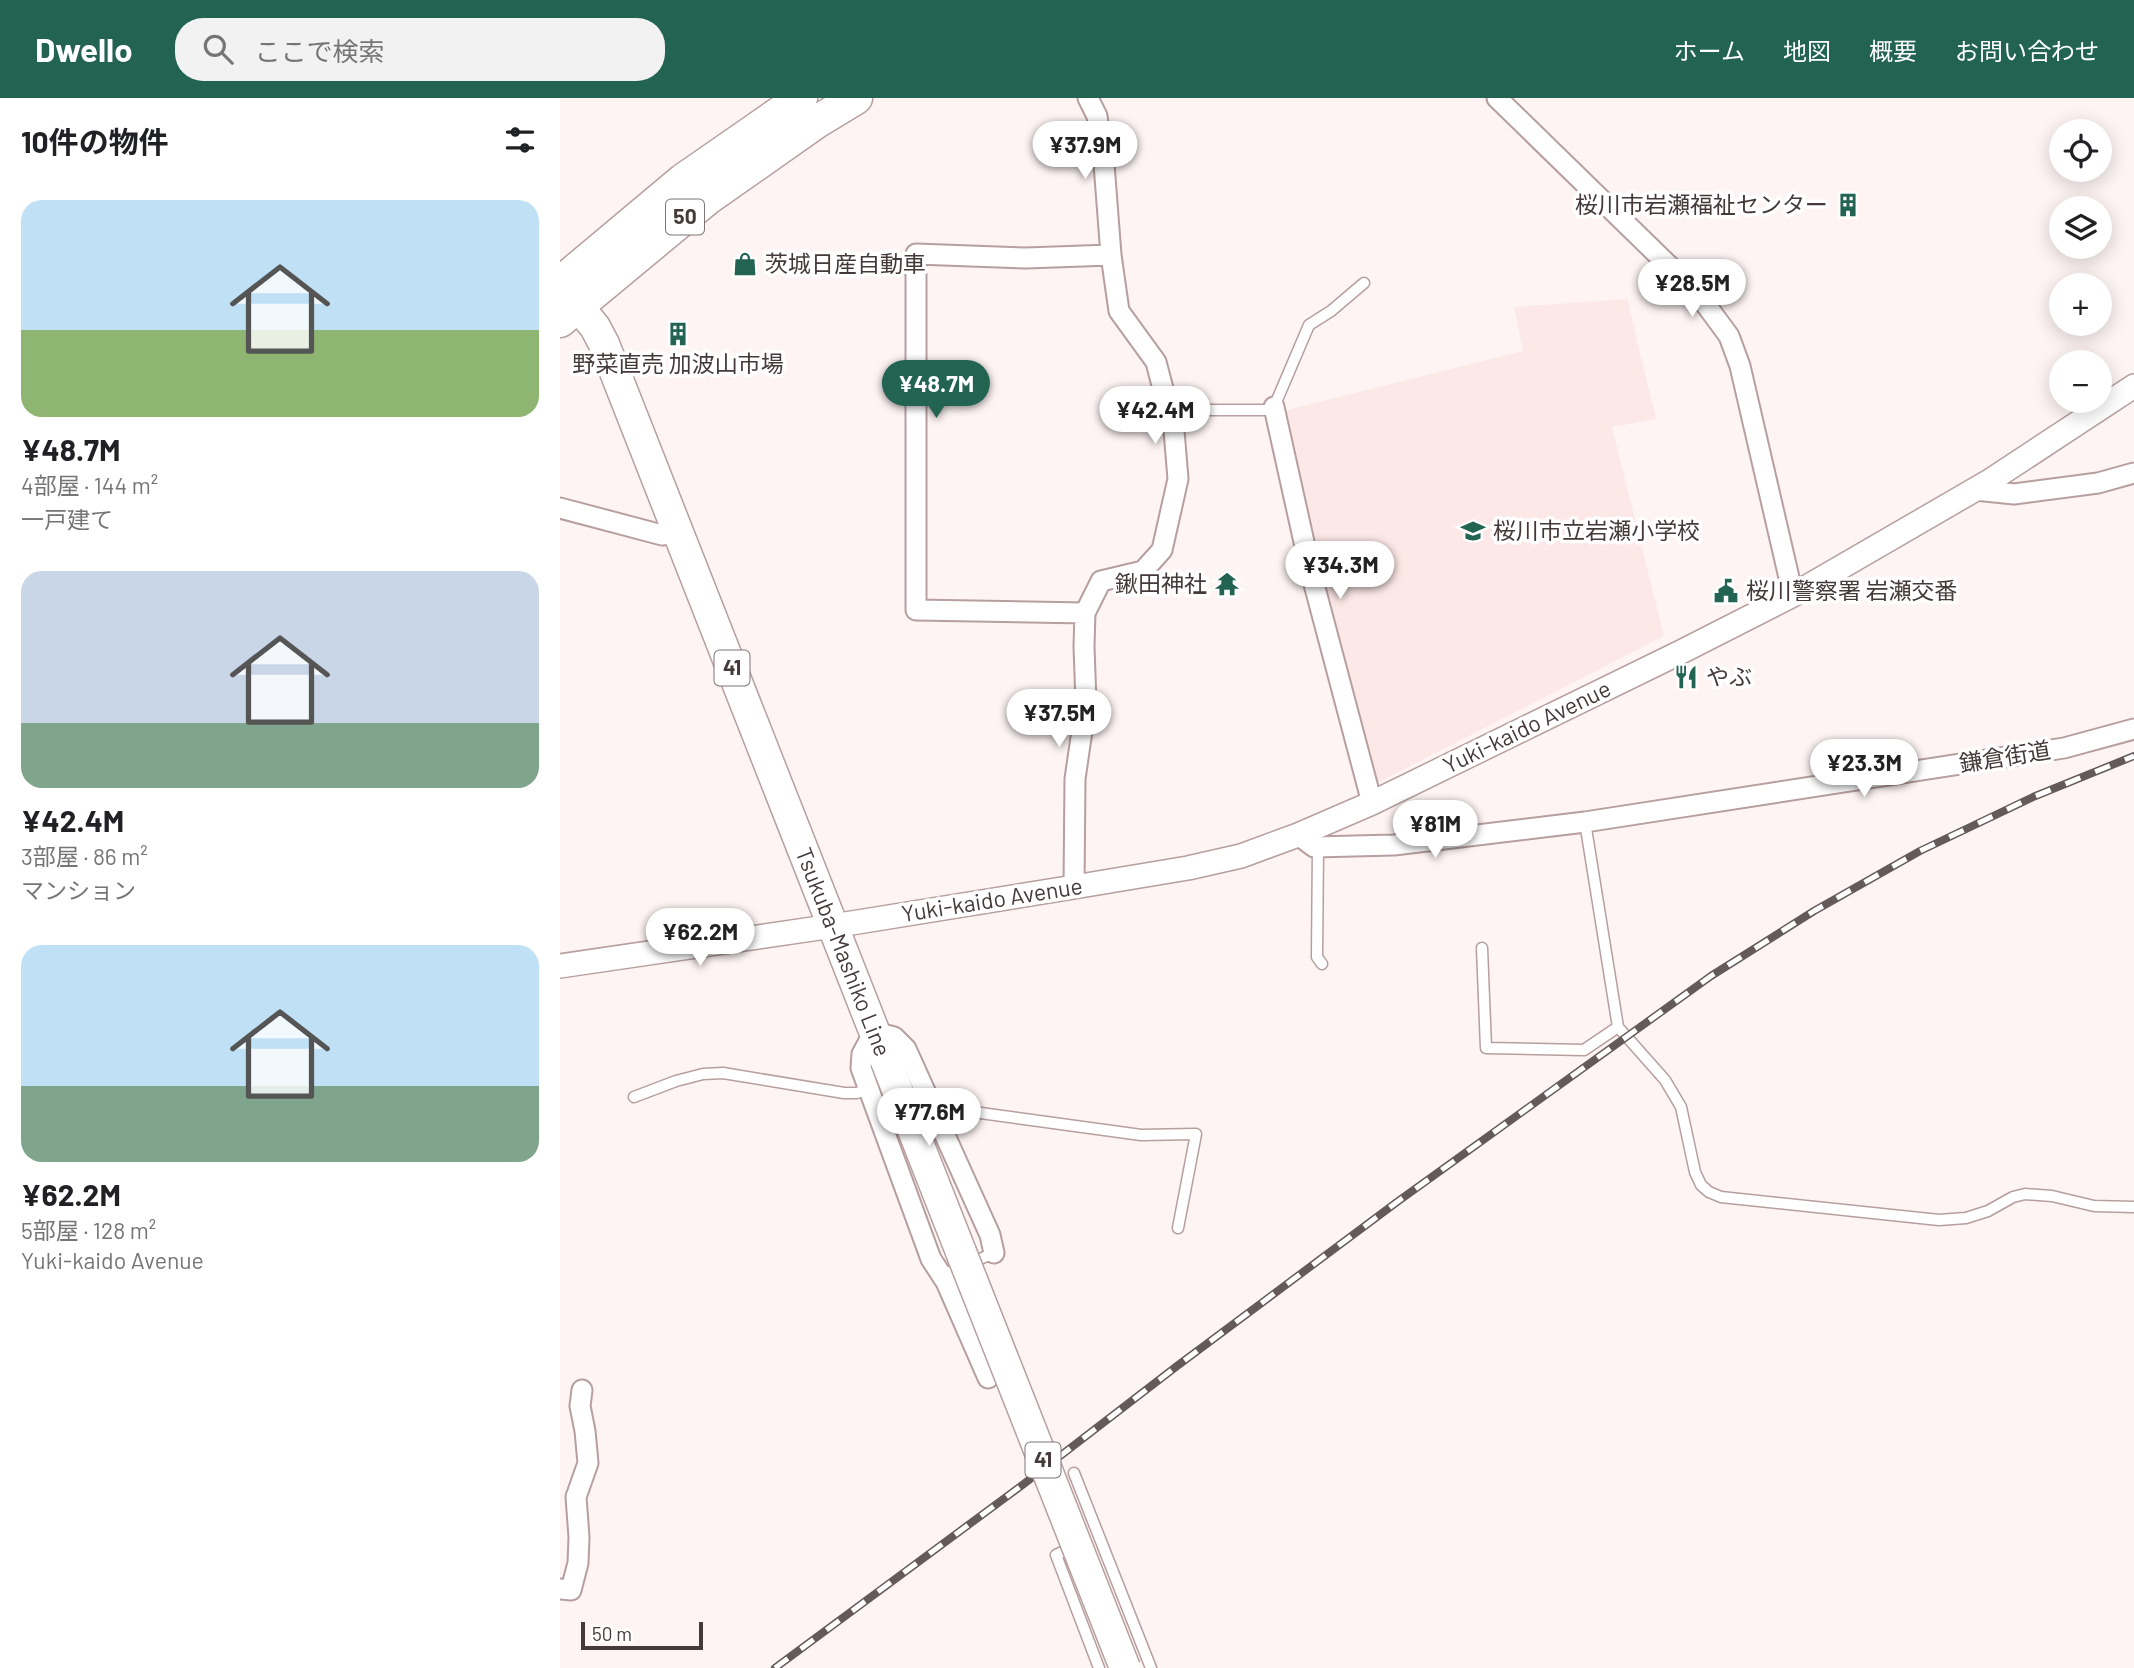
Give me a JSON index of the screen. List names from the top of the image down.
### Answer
{
  "streets": {
    "highway": ["50"],
    "main road": ["41", "Tsukuba-Mashiko Line"],
    "street": ["Yuki-kaido Avenue", "鎌倉街道"]
  },
  "crossings": [
    ["50", "Tsukuba-Mashiko Line"],
    ["Yuki-kaido Avenue", "Tsukuba-Mashiko Line"]
  ],
  "places": {
    "building": ["桜川市岩瀬福祉センター", "野菜直売 加波山市場"],
    "shop": ["茨城日産自動車"],
    "school or university": ["桜川市立岩瀬小学校"],
    "temple": ["鍬田神社"],
    "public building": ["桜川警察署 岩瀬交番"],
    "restaurant": ["やぶ"]
  },
  "scale_bar": "50 m",
  "page": {
    "header": "Dwello",
    "search": "ここで検索",
    "nav": [
      "ホーム",
      "地図",
      "概要",
      "お問い合わせ"
    ],
    "heading": "10件の物件",
    "map_buttons": ["+", "−"],
    "price": [
      "¥37.9M",
      "¥28.5M",
      "¥48.7M",
      "¥42.4M",
      "¥34.3M",
      "¥37.5M",
      "¥23.3M",
      "¥81M",
      "¥62.2M",
      "¥77.6M"
    ],
    "list": [
      {
        "name": "¥48.7M",
        "note": "4部屋 · 144 m² · 一戸建て"
      },
      {
        "name": "¥42.4M",
        "note": "3部屋 · 86 m² · マンション"
      },
      {
        "name": "¥62.2M",
        "note": "5部屋 · 128 m² · Yuki-kaido Avenue"
      }
    ],
    "scale": "50 m"
  }
}
